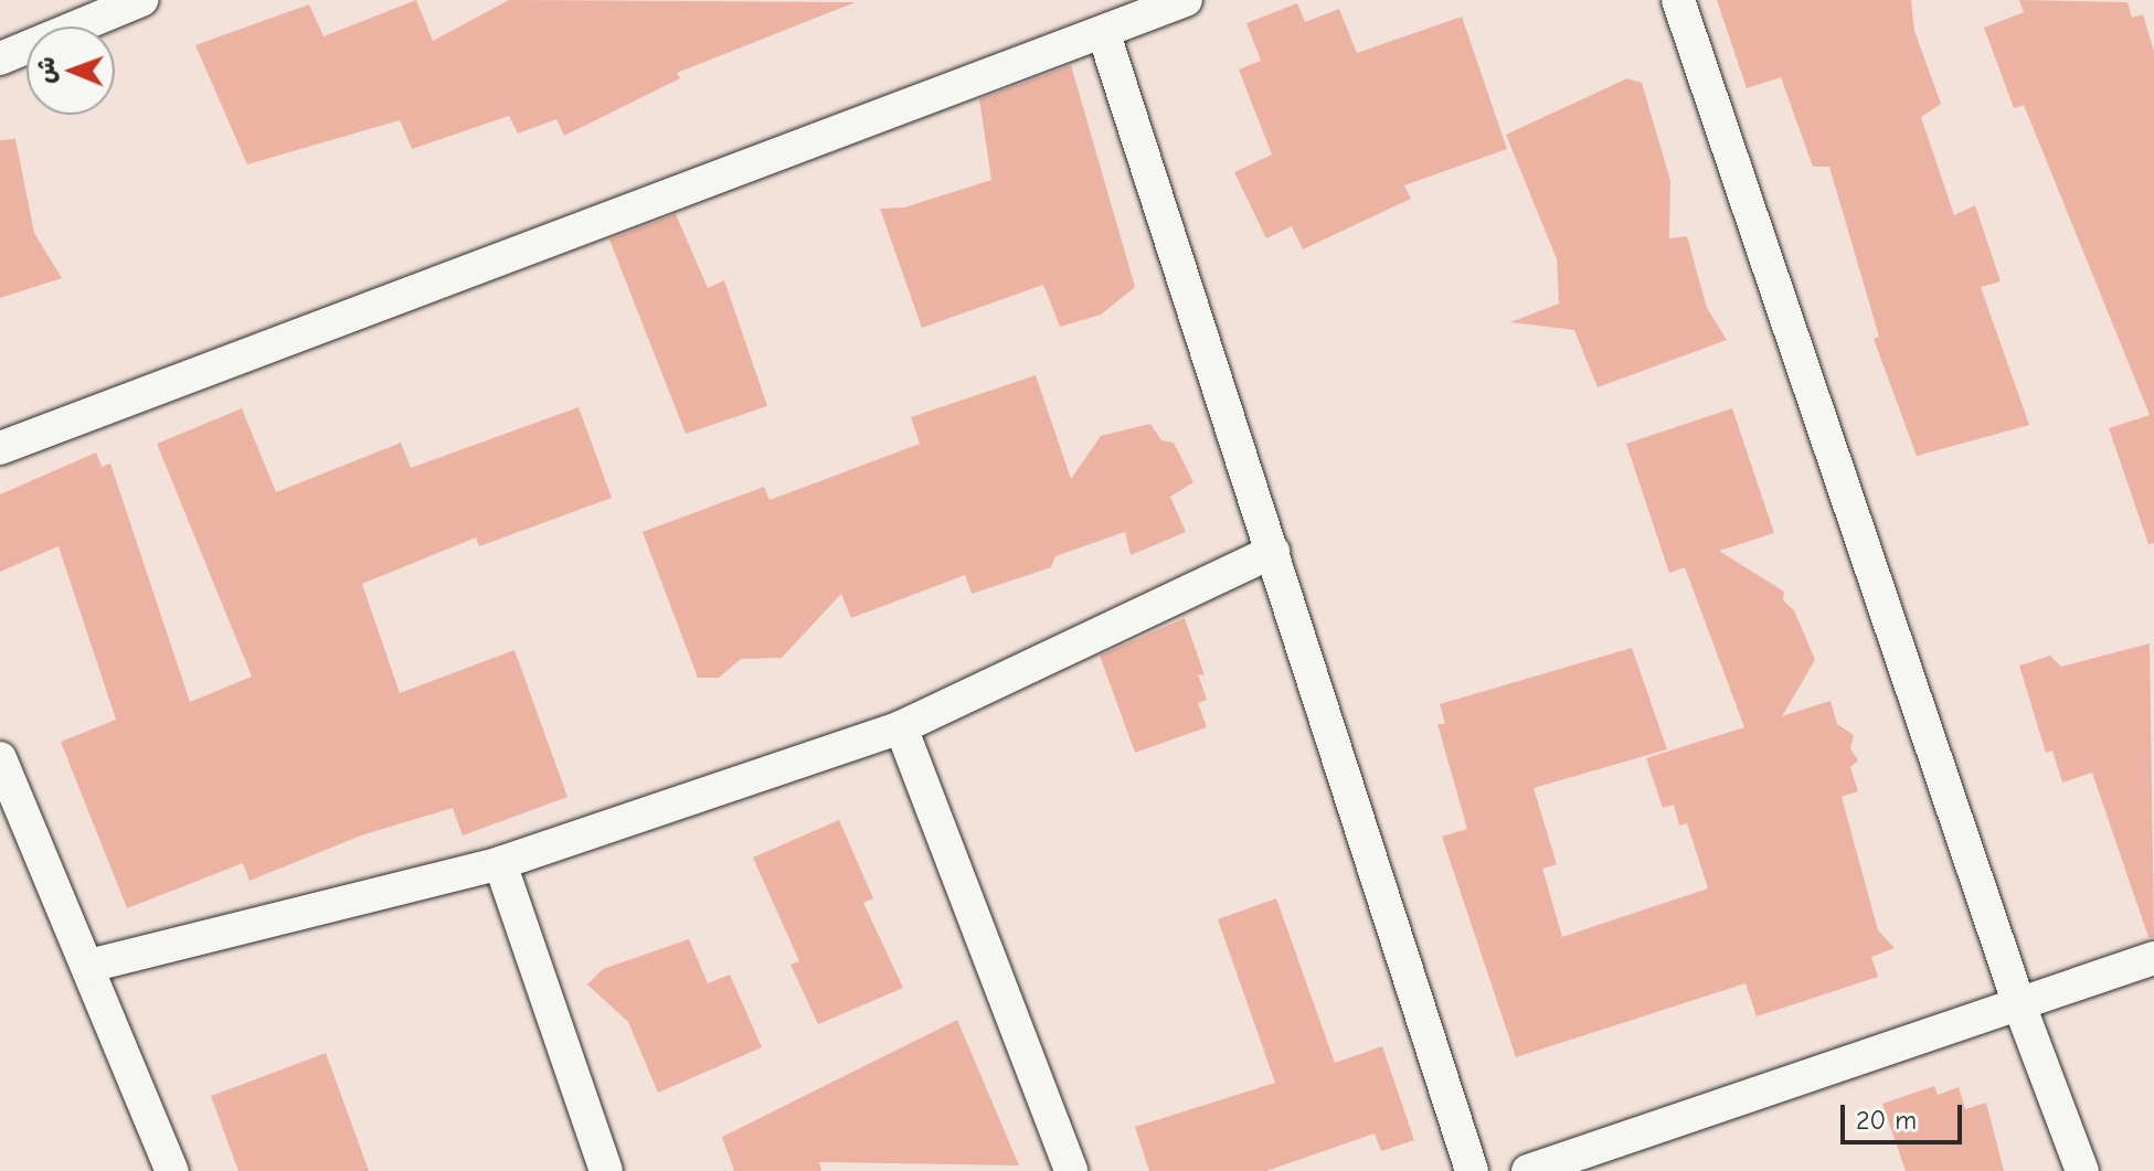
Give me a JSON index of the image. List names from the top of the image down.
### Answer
{
  "scale_bar": "20 m",
  "north": "left"
}
